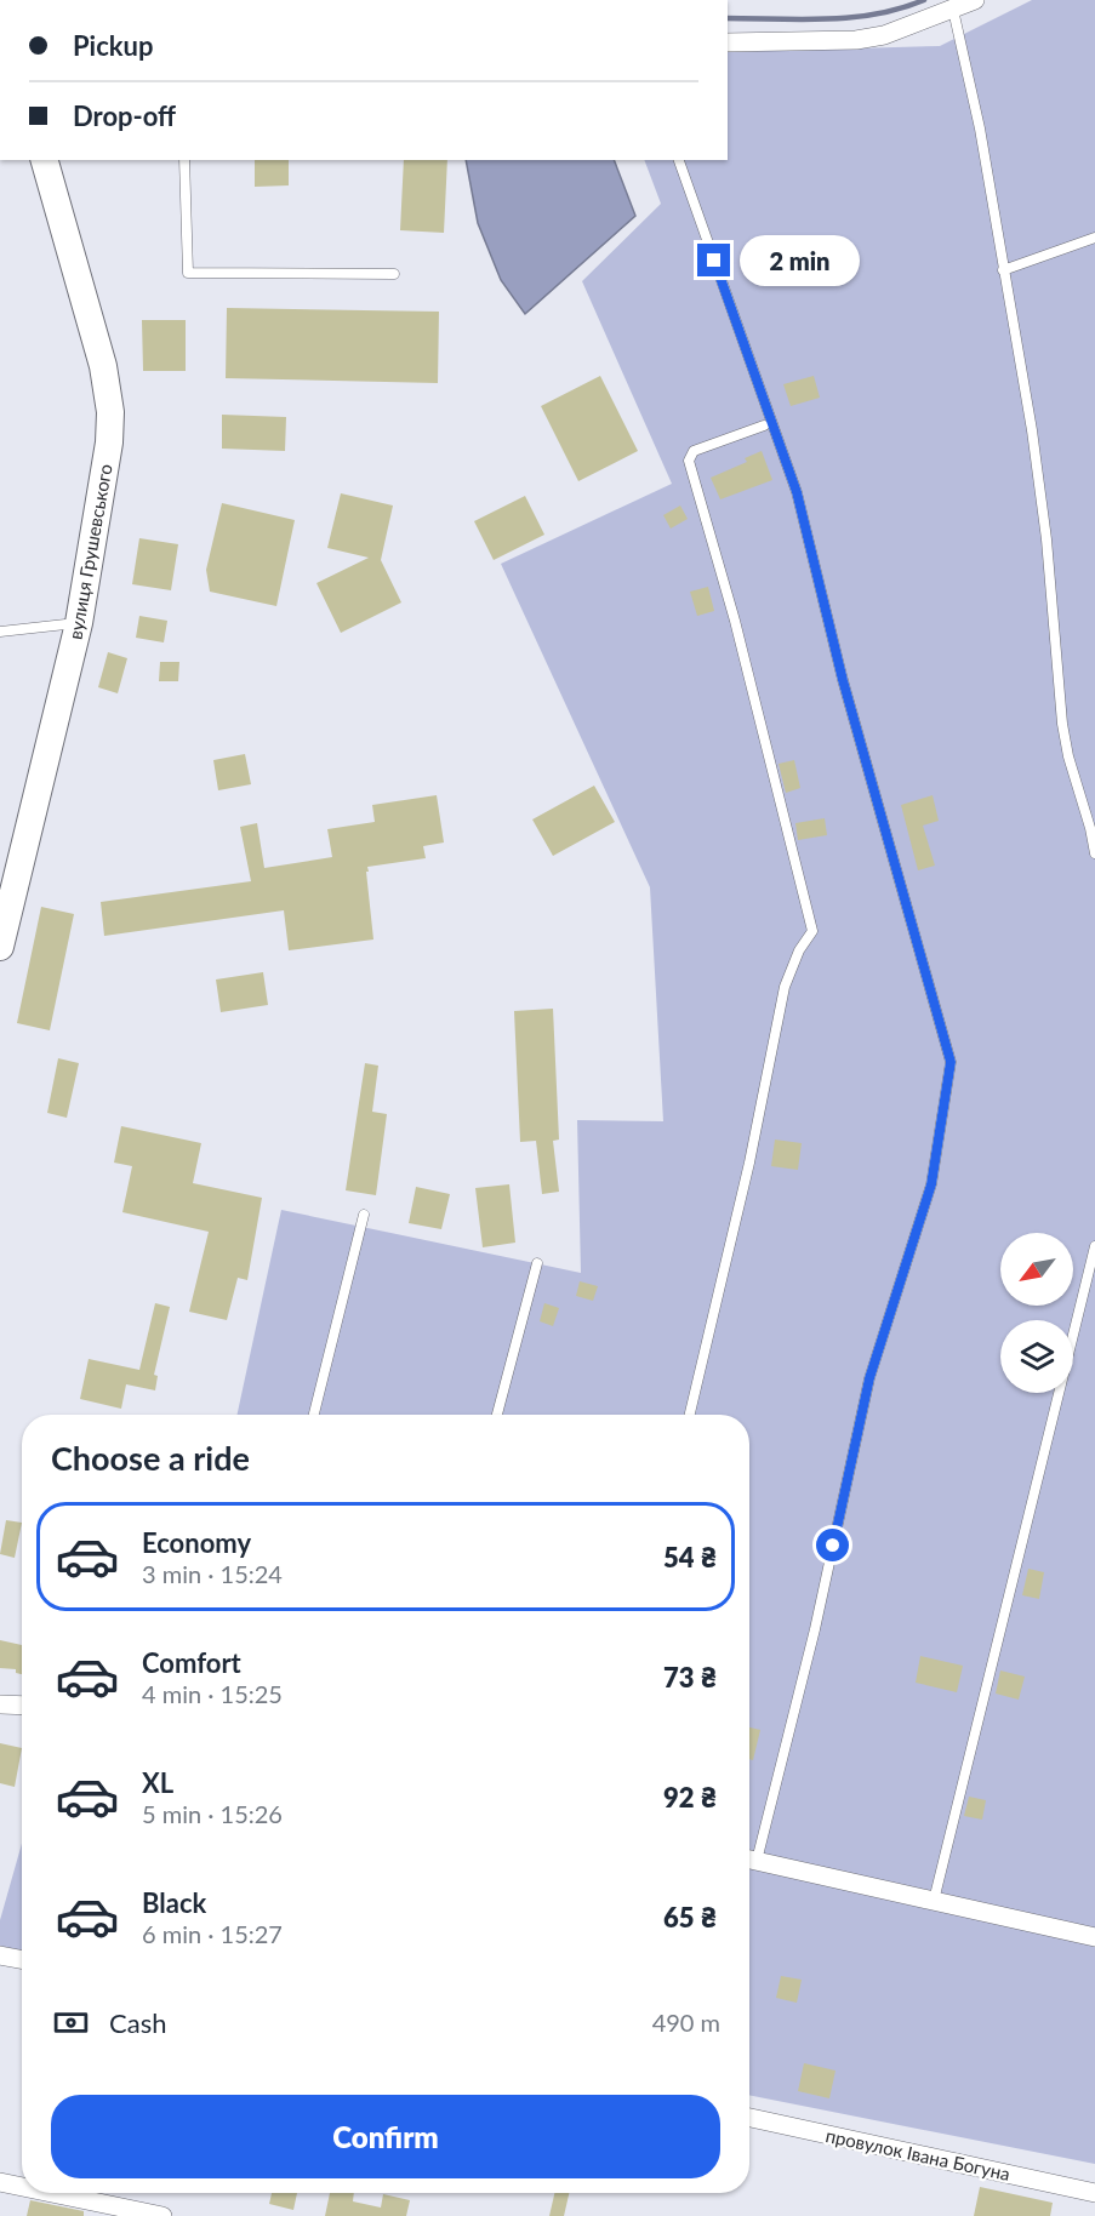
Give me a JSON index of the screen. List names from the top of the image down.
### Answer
{
  "streets": {
    "street": ["вулиця Грушевського", "провулок Івана Богуна"]
  },
  "north": "bottom left",
  "page": {
    "banner": ["Pickup", "Drop-off"],
    "bubble": "2 min",
    "heading": "Choose a ride",
    "list": [
      {
        "name": "Economy",
        "note": "3 min · 15:24",
        "value": "54 ₴"
      },
      {
        "name": "Comfort",
        "note": "4 min · 15:25",
        "value": "73 ₴"
      },
      {
        "name": "XL",
        "note": "5 min · 15:26",
        "value": "92 ₴"
      },
      {
        "name": "Black",
        "note": "6 min · 15:27",
        "value": "65 ₴"
      }
    ],
    "pay": ["Cash", "490 m"],
    "buttons": "Confirm"
  }
}
